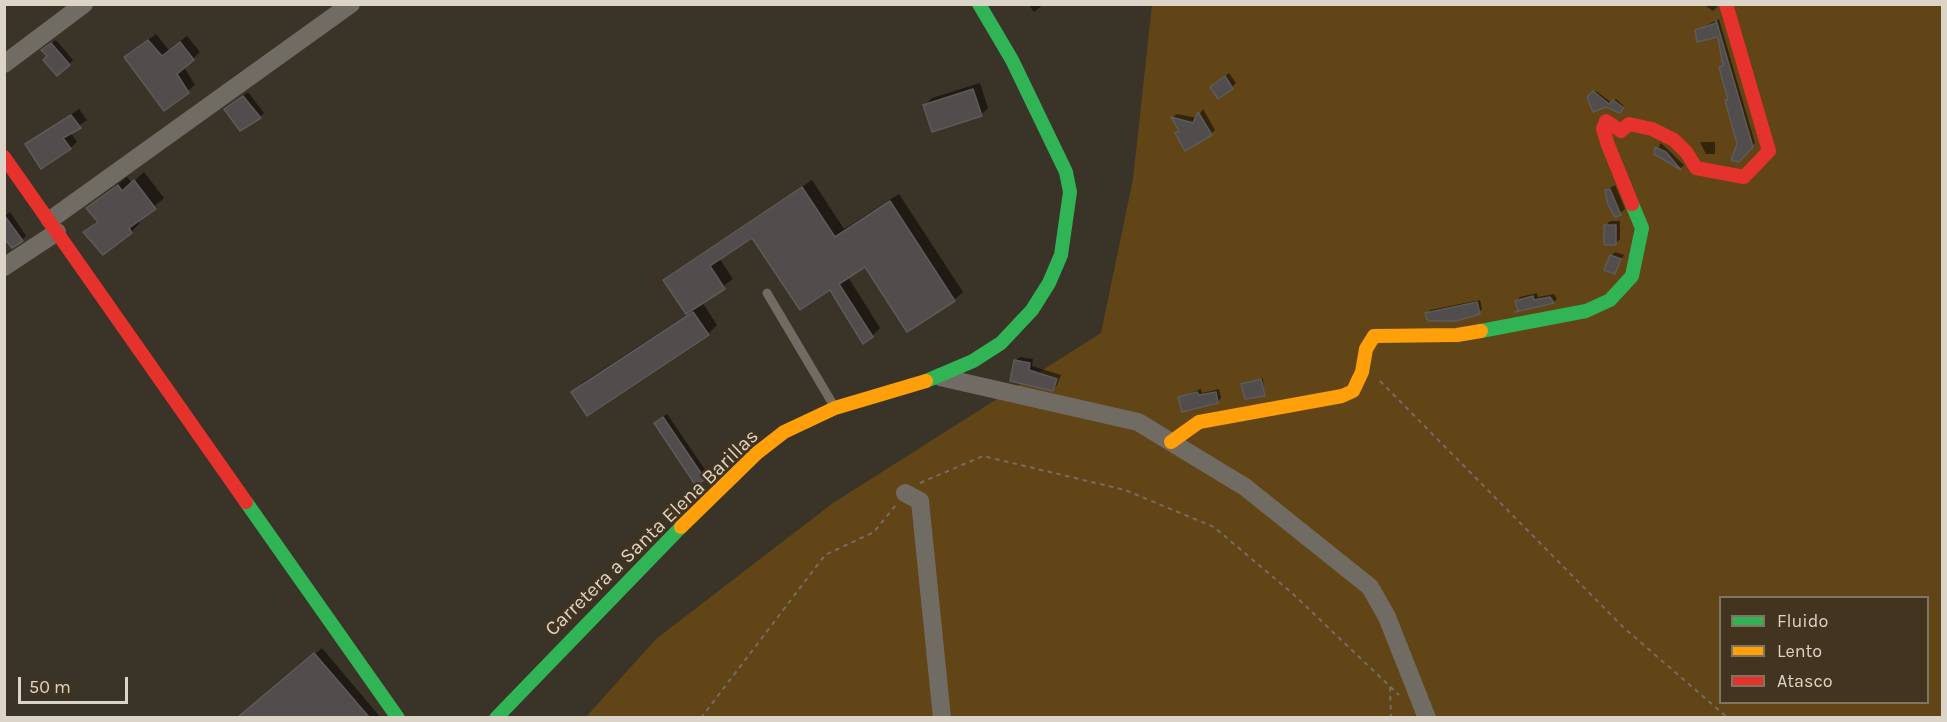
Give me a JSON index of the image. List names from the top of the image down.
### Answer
{
  "streets": {
    "street": ["Carretera a Santa Elena Barillas"]
  },
  "legend": ["Fluido", "Lento", "Atasco"],
  "scale_bar": "50 m"
}
